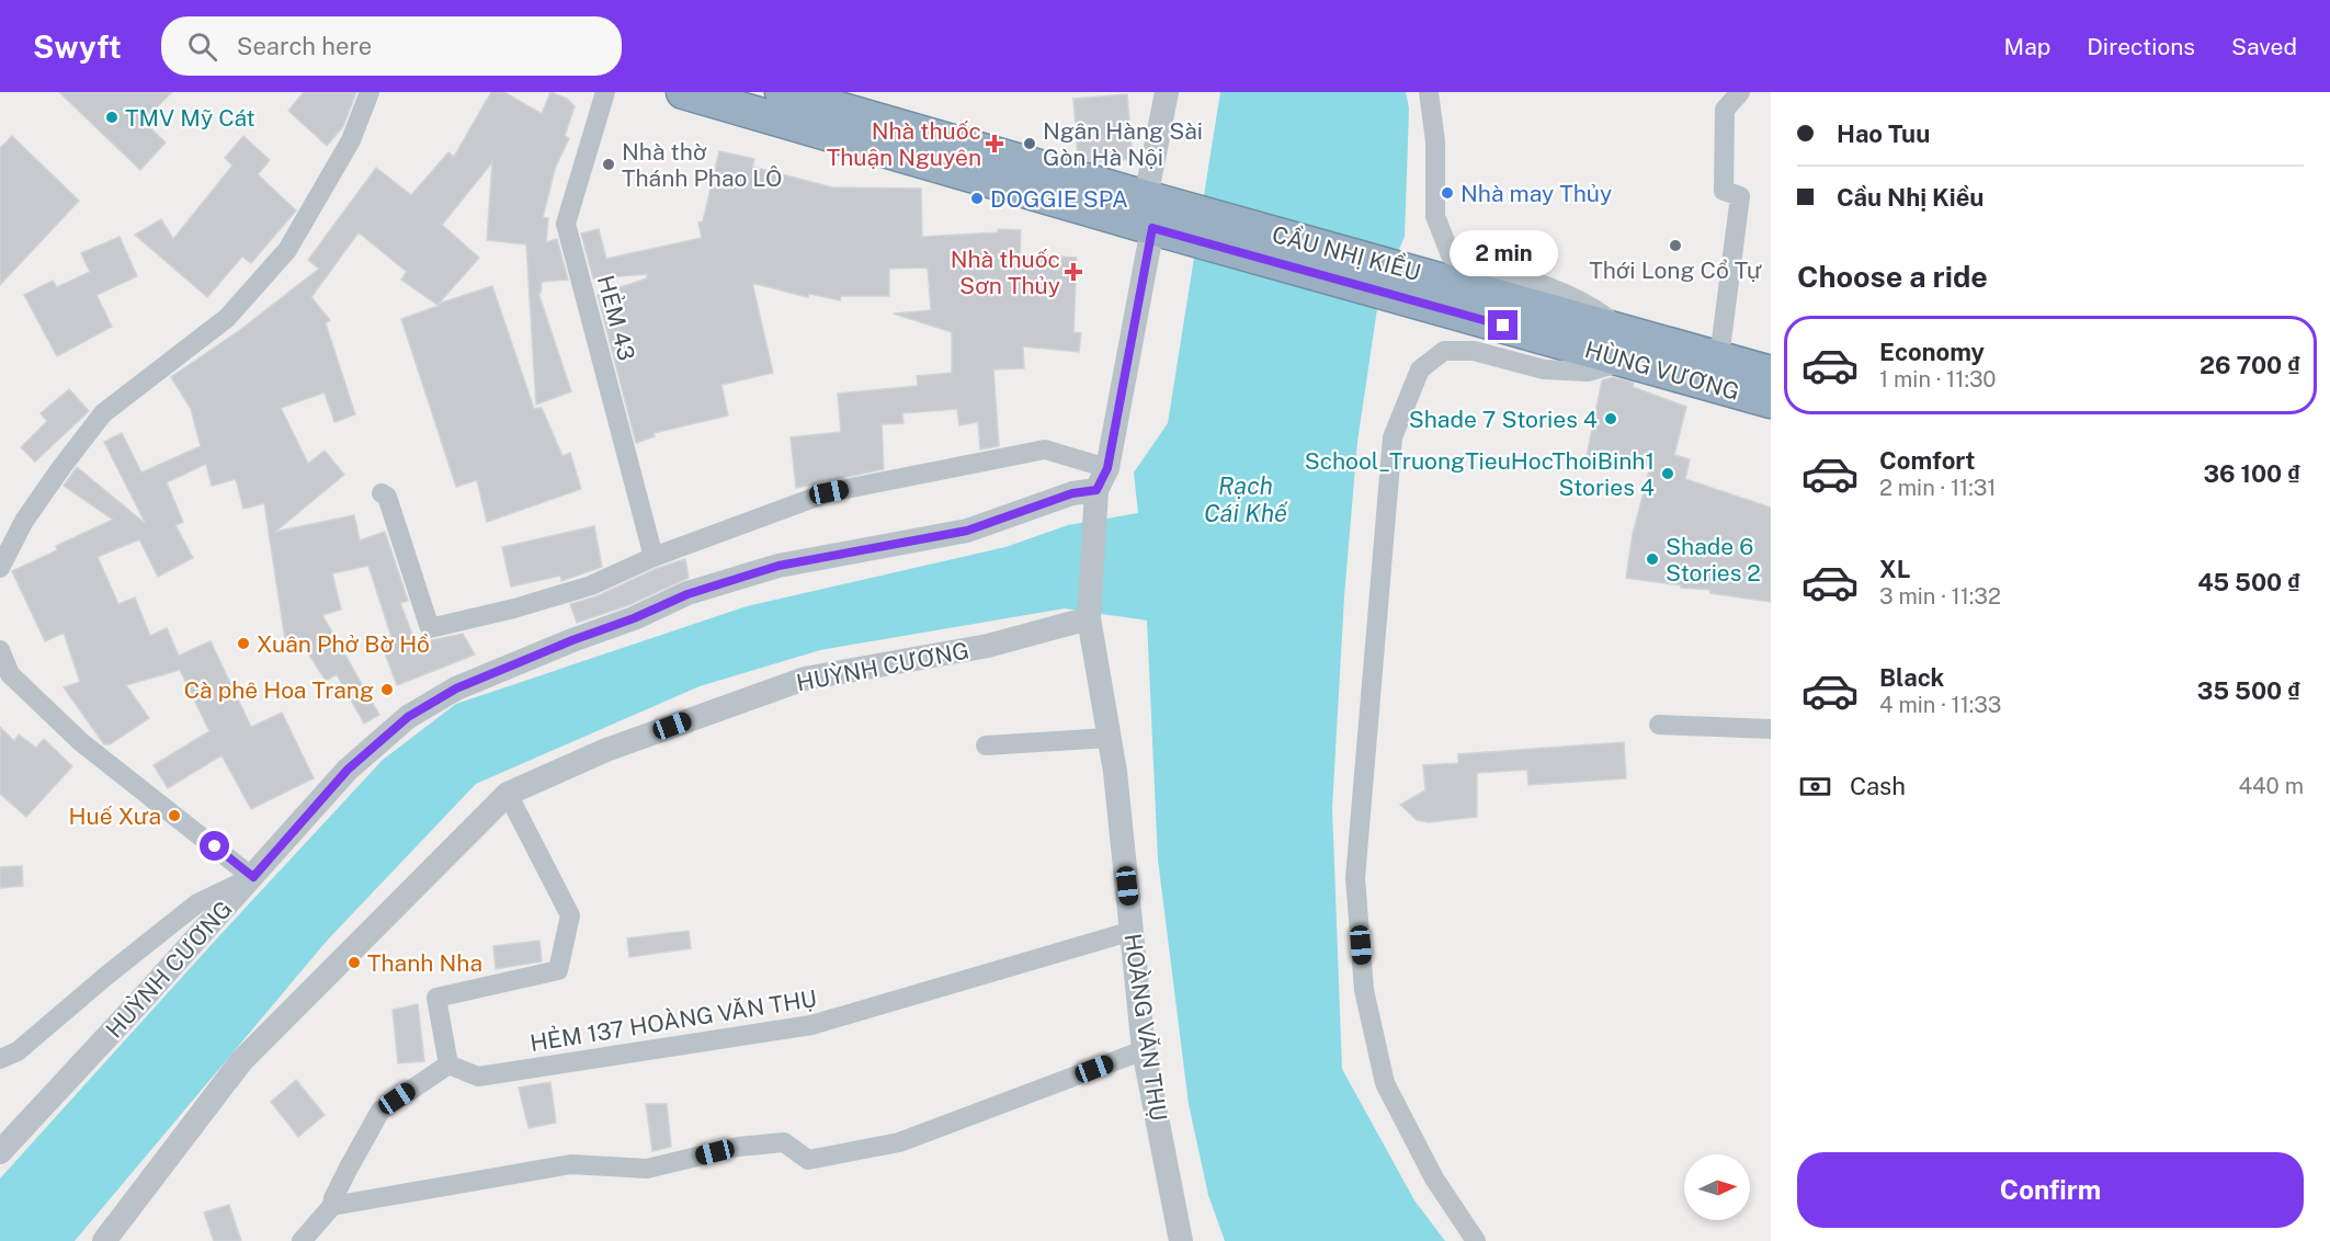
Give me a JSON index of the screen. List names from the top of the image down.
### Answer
{
  "streets": {
    "highway": ["CẦU NHỊ KIỀU", "HÙNG VƯƠNG"],
    "street": [
      "HẺM 43",
      "HUỲNH CƯƠNG",
      "HẺM 137 HOÀNG VĂN THỤ",
      "HOÀNG VĂN THỤ"
    ]
  },
  "crossings": [
    ["CẦU NHỊ KIỀU", "HÙNG VƯƠNG"],
    ["HUỲNH CƯƠNG", "HOÀNG VĂN THỤ"],
    ["HẺM 137 HOÀNG VĂN THỤ", "HOÀNG VĂN THỤ"]
  ],
  "water": ["Rạch Cái Khế"],
  "places": {
    "other": [
      "TMV Mỹ Cát",
      "Ngân Hàng Sài Gòn Hà Nội",
      "Nhà thờ Thánh Phao LÔ",
      "Nhà may Thủy",
      "DOGGIE SPA",
      "Thới Long Cổ Tự",
      "Shade 7 Stories 4",
      "School_TruongTieuHocThoiBinh1 Stories 4",
      "Shade 6 Stories 2",
      "Xuân Phở Bờ Hồ",
      "Cà phê Hoa Trang",
      "Huế Xưa",
      "Thanh Nha"
    ],
    "health": ["Nhà thuốc Thuận Nguyên", "Nhà thuốc Sơn Thủy"]
  },
  "north": "right",
  "page": {
    "header": "Swyft",
    "search": "Search here",
    "nav": ["Map", "Directions", "Saved"],
    "banner": ["Hao Tuu", "Cầu Nhị Kiều"],
    "bubble": "2 min",
    "heading": "Choose a ride",
    "list": [
      {
        "name": "Economy",
        "note": "1 min · 11:30",
        "value": "26 700 ₫"
      },
      {
        "name": "Comfort",
        "note": "2 min · 11:31",
        "value": "36 100 ₫"
      },
      {
        "name": "XL",
        "note": "3 min · 11:32",
        "value": "45 500 ₫"
      },
      {
        "name": "Black",
        "note": "4 min · 11:33",
        "value": "35 500 ₫"
      }
    ],
    "pay": ["Cash", "440 m"],
    "buttons": "Confirm"
  }
}
